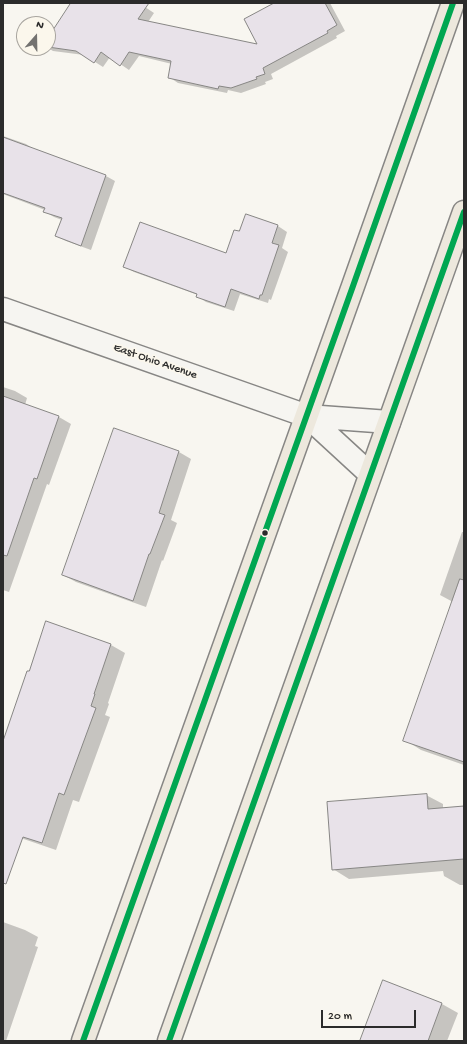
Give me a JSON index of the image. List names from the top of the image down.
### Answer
{
  "streets": {
    "street": ["East Ohio Avenue"]
  },
  "scale_bar": "20 m",
  "north": "top"
}
